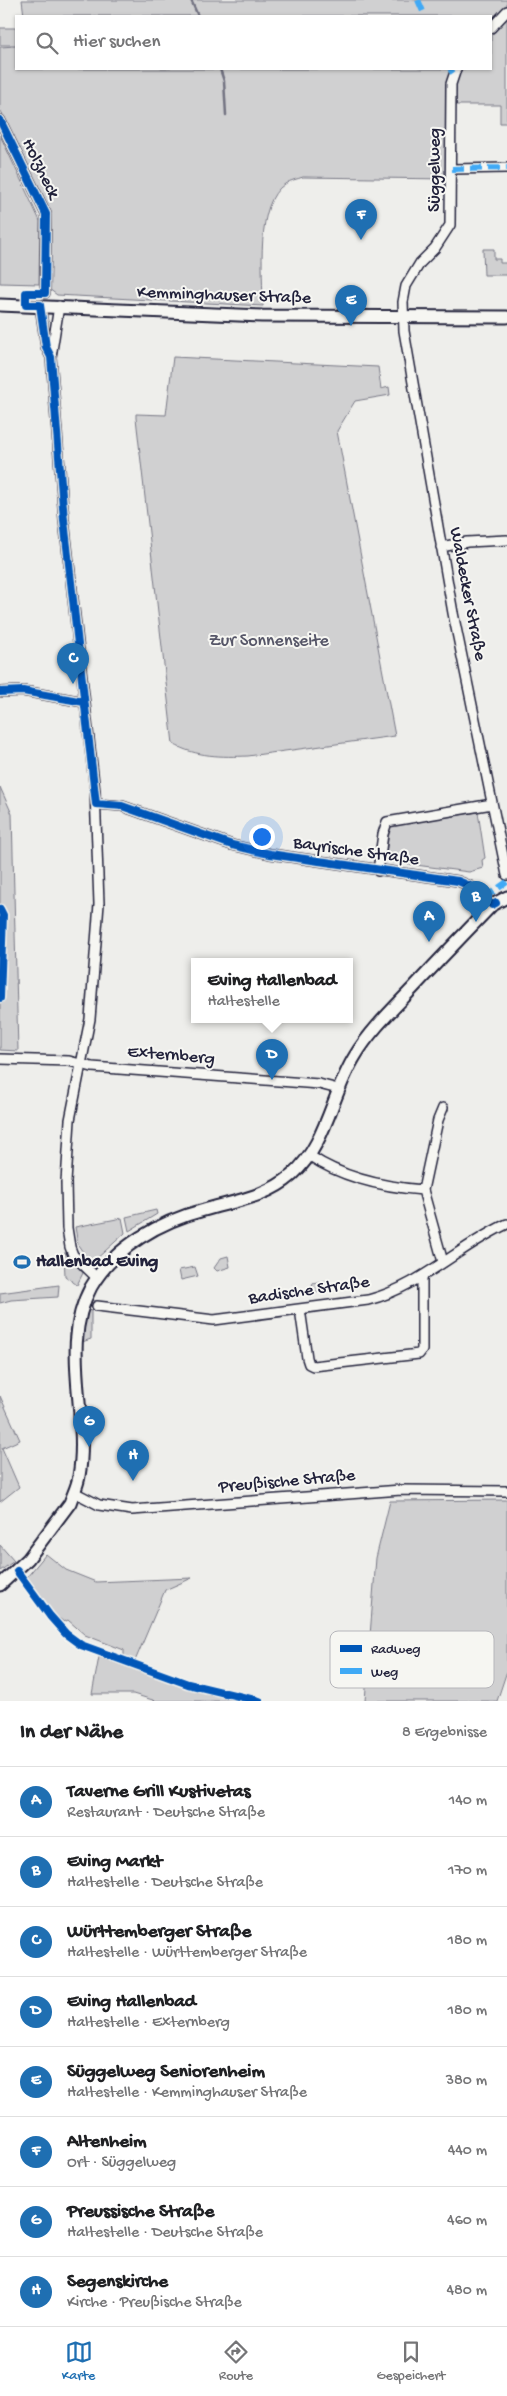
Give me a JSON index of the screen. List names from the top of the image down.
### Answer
{
  "streets": {
    "street": [
      "Holzheck",
      "Süggelweg",
      "Kemminghauser Straße",
      "Waldecker Straße",
      "Bayrische Straße",
      "Externberg",
      "Badische Straße",
      "Preußische Straße"
    ]
  },
  "crossings": [
    ["Süggelweg", "Kemminghauser Straße"],
    ["Süggelweg", "Waldecker Straße"],
    ["Kemminghauser Straße", "Waldecker Straße"],
    ["Waldecker Straße", "Bayrische Straße"]
  ],
  "parks": ["Zur Sonnenseite"],
  "places": {
    "sports": ["Hallenbad Eving"]
  },
  "legend": ["Radweg", "Weg"],
  "page": {
    "search": "Hier suchen",
    "pins": [
      "F",
      "E",
      "C",
      "B",
      "A",
      "D",
      "G",
      "H"
    ],
    "popup": ["Eving Hallenbad", "Haltestelle"],
    "heading": ["In der Nähe", "8 Ergebnisse"],
    "list": [
      {
        "mark": "A",
        "name": "Taverne Grill Kustivetas",
        "note": "Restaurant · Deutsche Straße",
        "value": "140 m"
      },
      {
        "mark": "B",
        "name": "Eving Markt",
        "note": "Haltestelle · Deutsche Straße",
        "value": "170 m"
      },
      {
        "mark": "C",
        "name": "Württemberger Straße",
        "note": "Haltestelle · Württemberger Straße",
        "value": "180 m"
      },
      {
        "mark": "D",
        "name": "Eving Hallenbad",
        "note": "Haltestelle · Externberg",
        "value": "180 m"
      },
      {
        "mark": "E",
        "name": "Süggelweg Seniorenheim",
        "note": "Haltestelle · Kemminghauser Straße",
        "value": "380 m"
      },
      {
        "mark": "F",
        "name": "Altenheim",
        "note": "Ort · Süggelweg",
        "value": "440 m"
      },
      {
        "mark": "G",
        "name": "Preussische Straße",
        "note": "Haltestelle · Deutsche Straße",
        "value": "460 m"
      },
      {
        "mark": "H",
        "name": "Segenskirche",
        "note": "Kirche · Preußische Straße",
        "value": "480 m"
      }
    ],
    "nav": ["Karte", "Route", "Gespeichert"]
  }
}
